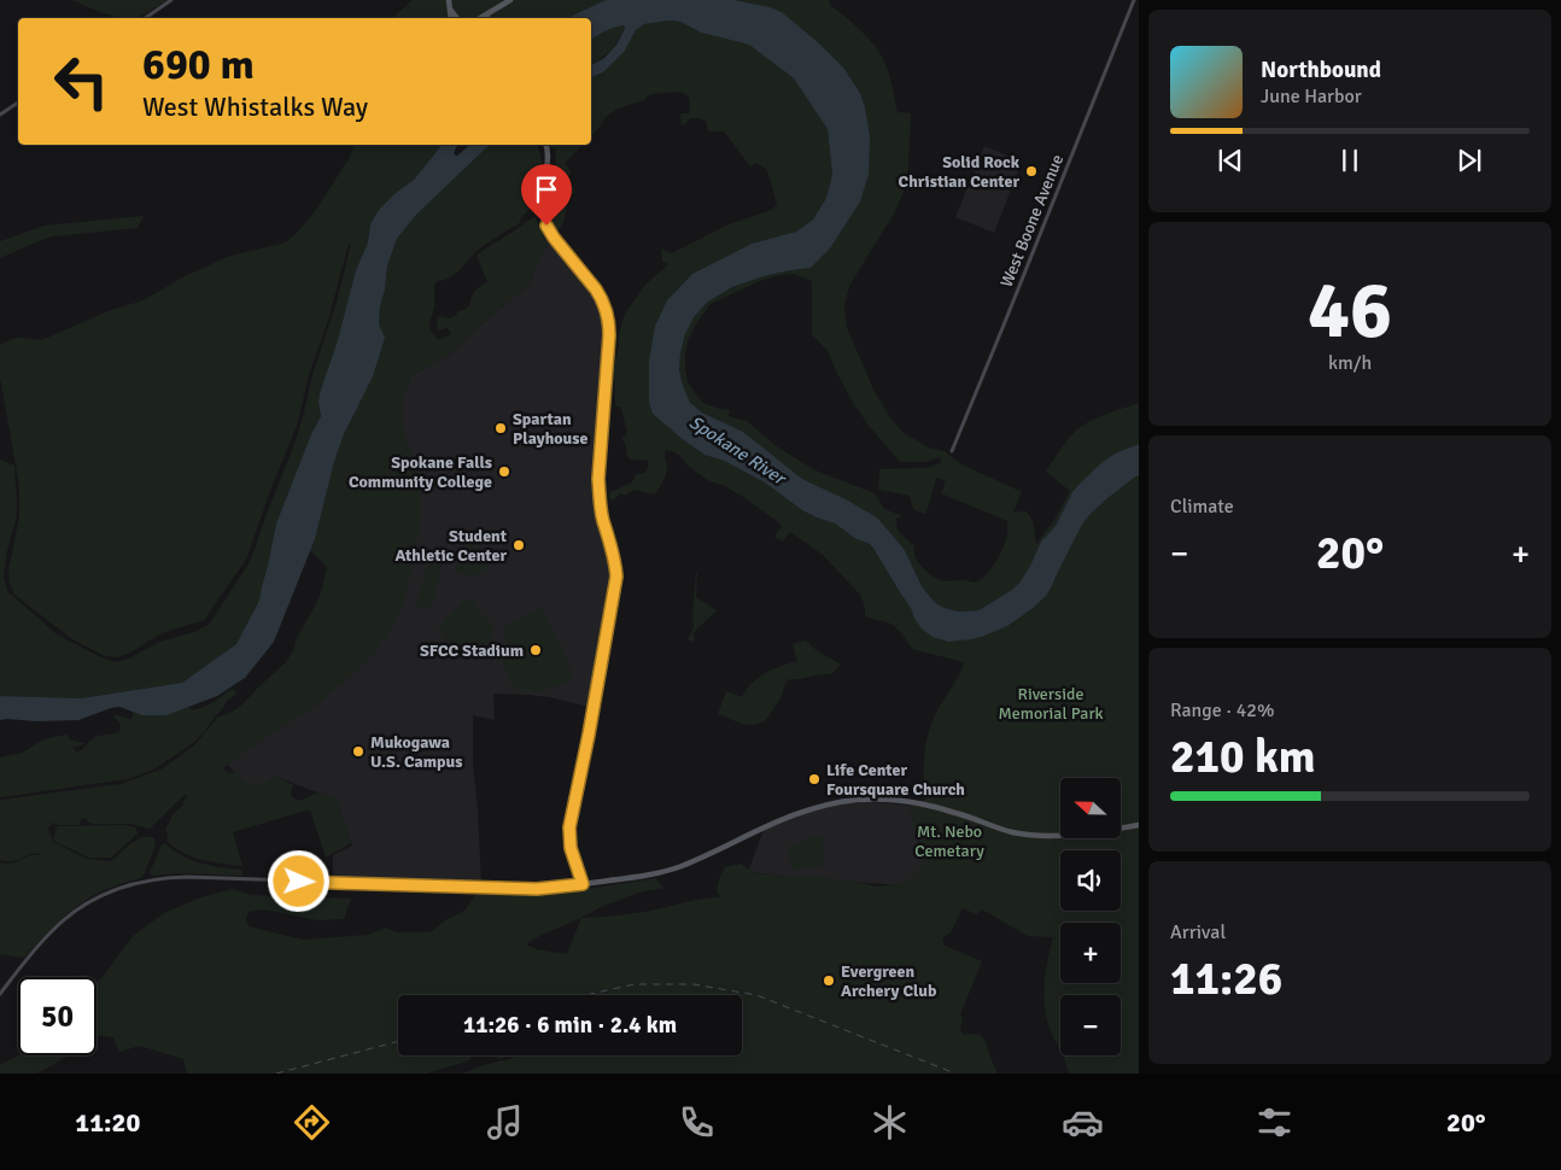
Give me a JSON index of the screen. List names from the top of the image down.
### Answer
{
  "streets": {
    "main road": ["West Boone Avenue"]
  },
  "water": ["Spokane River"],
  "parks": ["Riverside Memorial Park", "Mt. Nebo Cemetary"],
  "places": [
    "Solid Rock Christian Center",
    "Spartan Playhouse",
    "Spokane Falls Community College",
    "Student Athletic Center",
    "SFCC Stadium",
    "Mukogawa U.S. Campus",
    "Life Center Foursquare Church",
    "Evergreen Archery Club"
  ],
  "north": "left",
  "page": {
    "turn": ["690 m", "West Whistalks Way"],
    "song": ["Northbound", "June Harbor"],
    "tile": [
      ["46", "km/h"],
      "Climate",
      ["Range · 42%", "210 km"],
      ["Arrival", "11:26"]
    ],
    "heat": ["−", "20°", "+"],
    "map_buttons": ["+", "−"],
    "limit": "50",
    "trip": "11:26 · 6 min · 2.4 km",
    "tabs": ["11:20", "20°"]
  }
}
